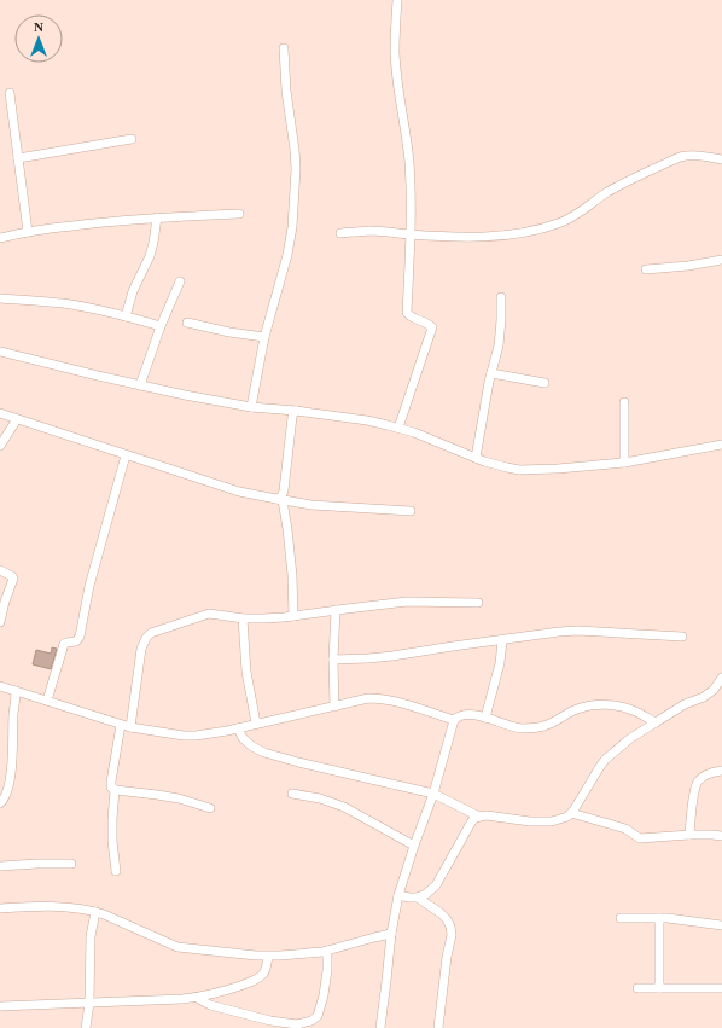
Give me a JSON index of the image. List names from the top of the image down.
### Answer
{
  "north": "top"
}
